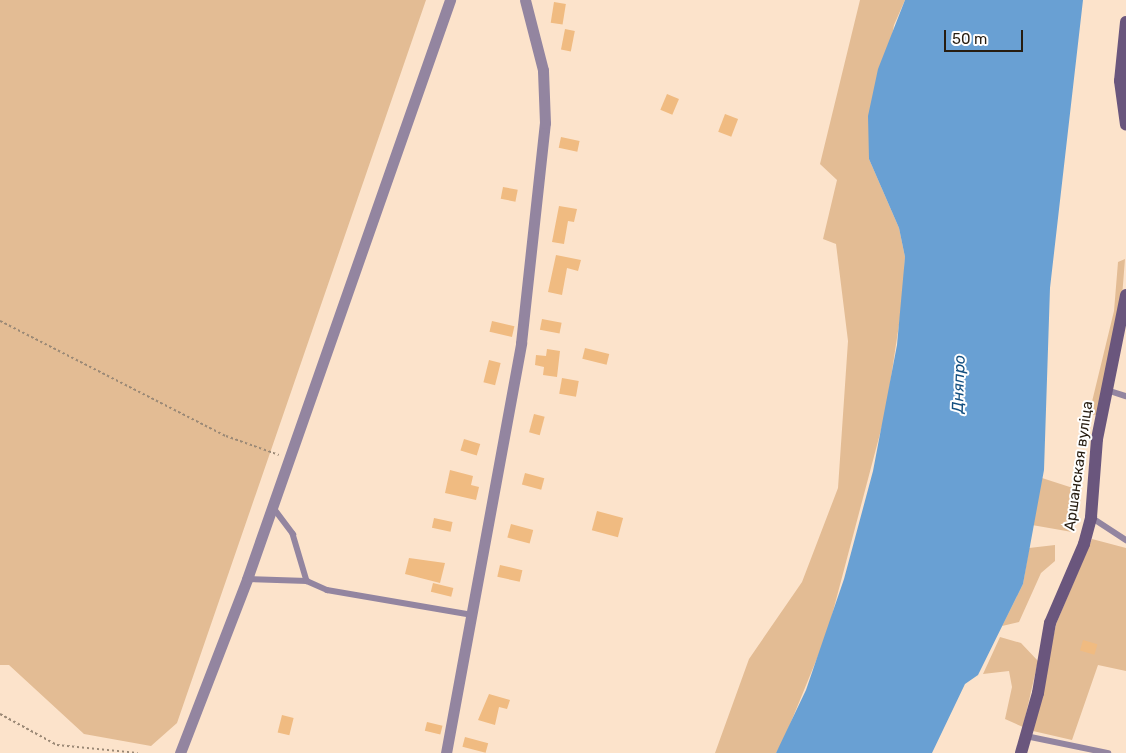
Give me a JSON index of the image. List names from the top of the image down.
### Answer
{
  "streets": {
    "street": ["Аршанская вуліца"]
  },
  "water": ["Дняпро"],
  "scale_bar": "50 m"
}
